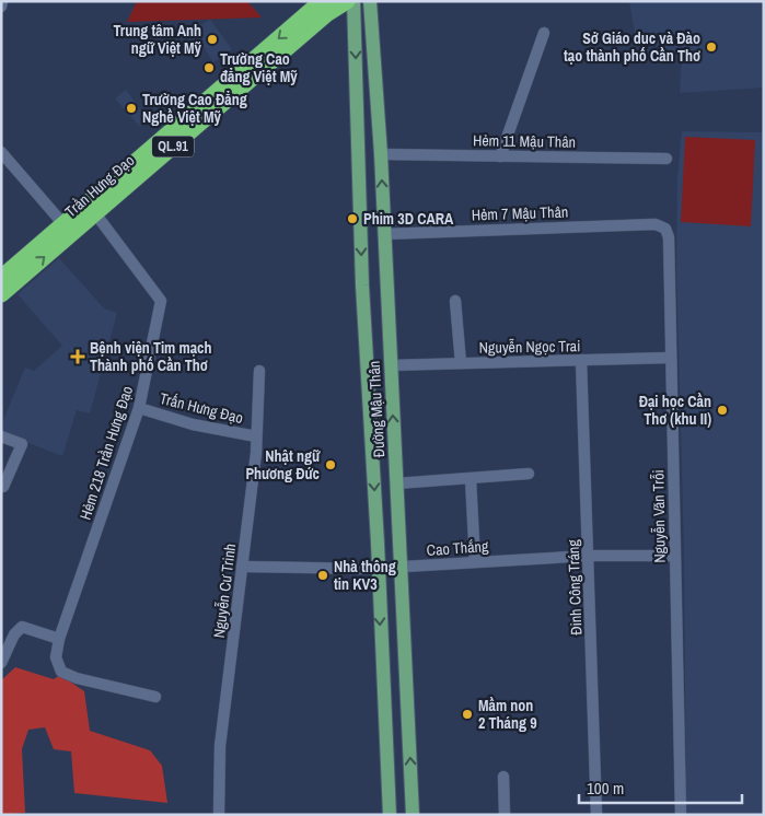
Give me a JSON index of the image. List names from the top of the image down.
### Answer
{
  "streets": {
    "highway": ["QL.91", "Trần Hưng Đạo"],
    "main road": ["Đường Mậu Thân"],
    "street": [
      "Hẻm 11 Mậu Thân",
      "Hẻm 7 Mậu Thân",
      "Nguyễn Ngọc Trai",
      "Trấn Hưng Đạo",
      "Hẻm 218 Trần Hưng Đạo",
      "Nguyễn Văn Trỗi",
      "Cao Thắng",
      "Đinh Công Tráng",
      "Nguyễn Cư Trinh"
    ]
  },
  "crossings": [
    ["Hẻm 11 Mậu Thân", "Đường Mậu Thân"],
    ["Trần Hưng Đạo", "Hẻm 218 Trần Hưng Đạo"],
    ["Hẻm 7 Mậu Thân", "Đường Mậu Thân"],
    ["Hẻm 7 Mậu Thân", "Nguyễn Văn Trỗi"],
    ["Nguyễn Ngọc Trai", "Đường Mậu Thân"],
    ["Nguyễn Ngọc Trai", "Nguyễn Văn Trỗi"],
    ["Nguyễn Ngọc Trai", "Đinh Công Tráng"],
    ["Trấn Hưng Đạo", "Hẻm 218 Trần Hưng Đạo"],
    ["Trấn Hưng Đạo", "Nguyễn Cư Trinh"],
    ["Đường Mậu Thân", "Cao Thắng"],
    ["Nguyễn Văn Trỗi", "Cao Thắng"],
    ["Cao Thắng", "Đinh Công Tráng"],
    ["Cao Thắng", "Nguyễn Cư Trinh"]
  ],
  "places": {
    "other": [
      "Trung tâm Anh ngữ Việt Mỹ",
      "Sở Giáo dục và Đào tạo thành phố Cần Thơ",
      "Trường Cao đẳng Việt Mỹ",
      "Trường Cao Đẳng Nghề Việt Mỹ",
      "Phim 3D CARA",
      "Đại học Cần Thơ (khu II)",
      "Nhật ngữ Phương Đức",
      "Nhà thông tin KV3",
      "Mầm non 2 Tháng 9"
    ],
    "health": ["Bệnh viện Tim mạch Thành phố Cần Thơ"]
  },
  "scale_bar": "100 m"
}
